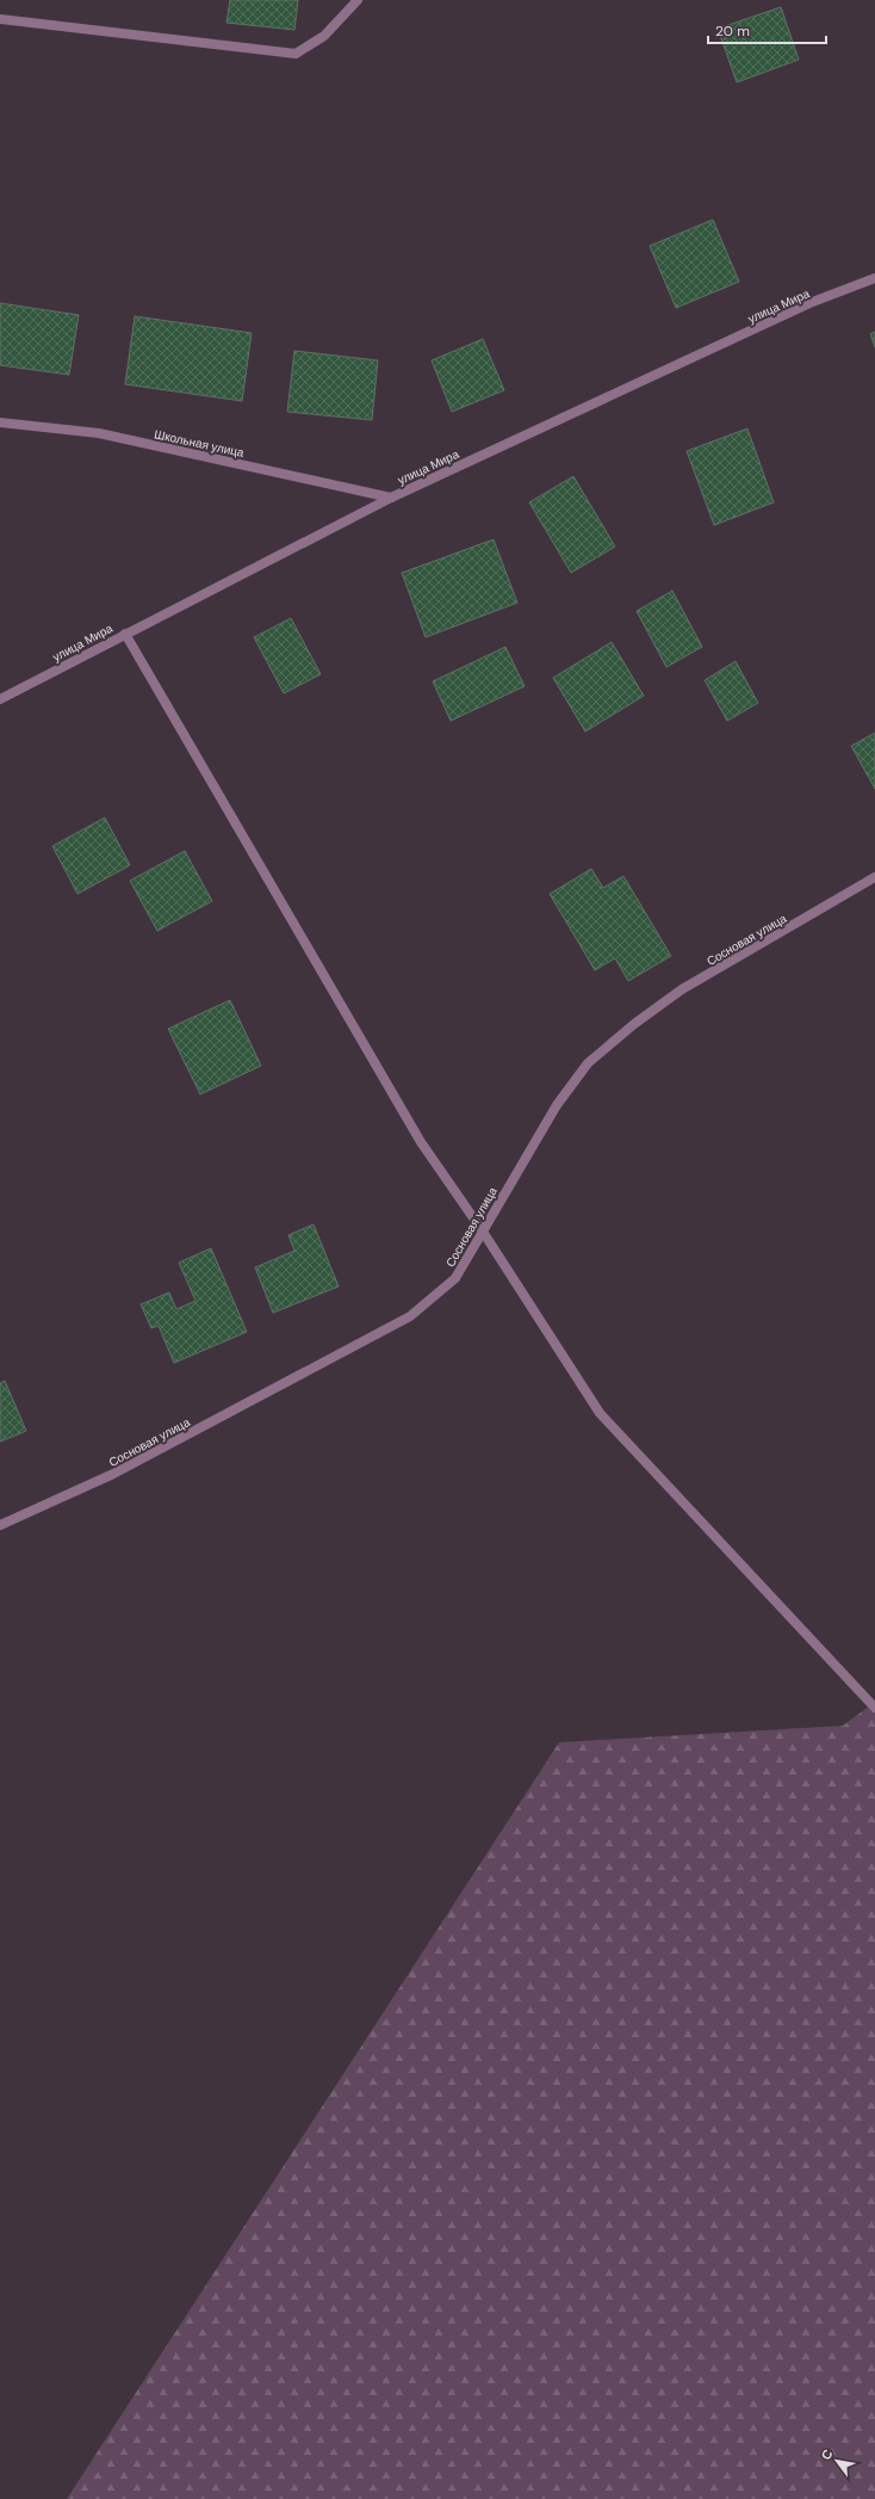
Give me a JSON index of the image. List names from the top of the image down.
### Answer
{
  "streets": {
    "street": ["улица Мира", "Школьная улица", "Сосновая улица"]
  },
  "crossings": [
    ["улица Мира", "Школьная улица"]
  ],
  "scale_bar": "20 m",
  "north": "top left"
}
